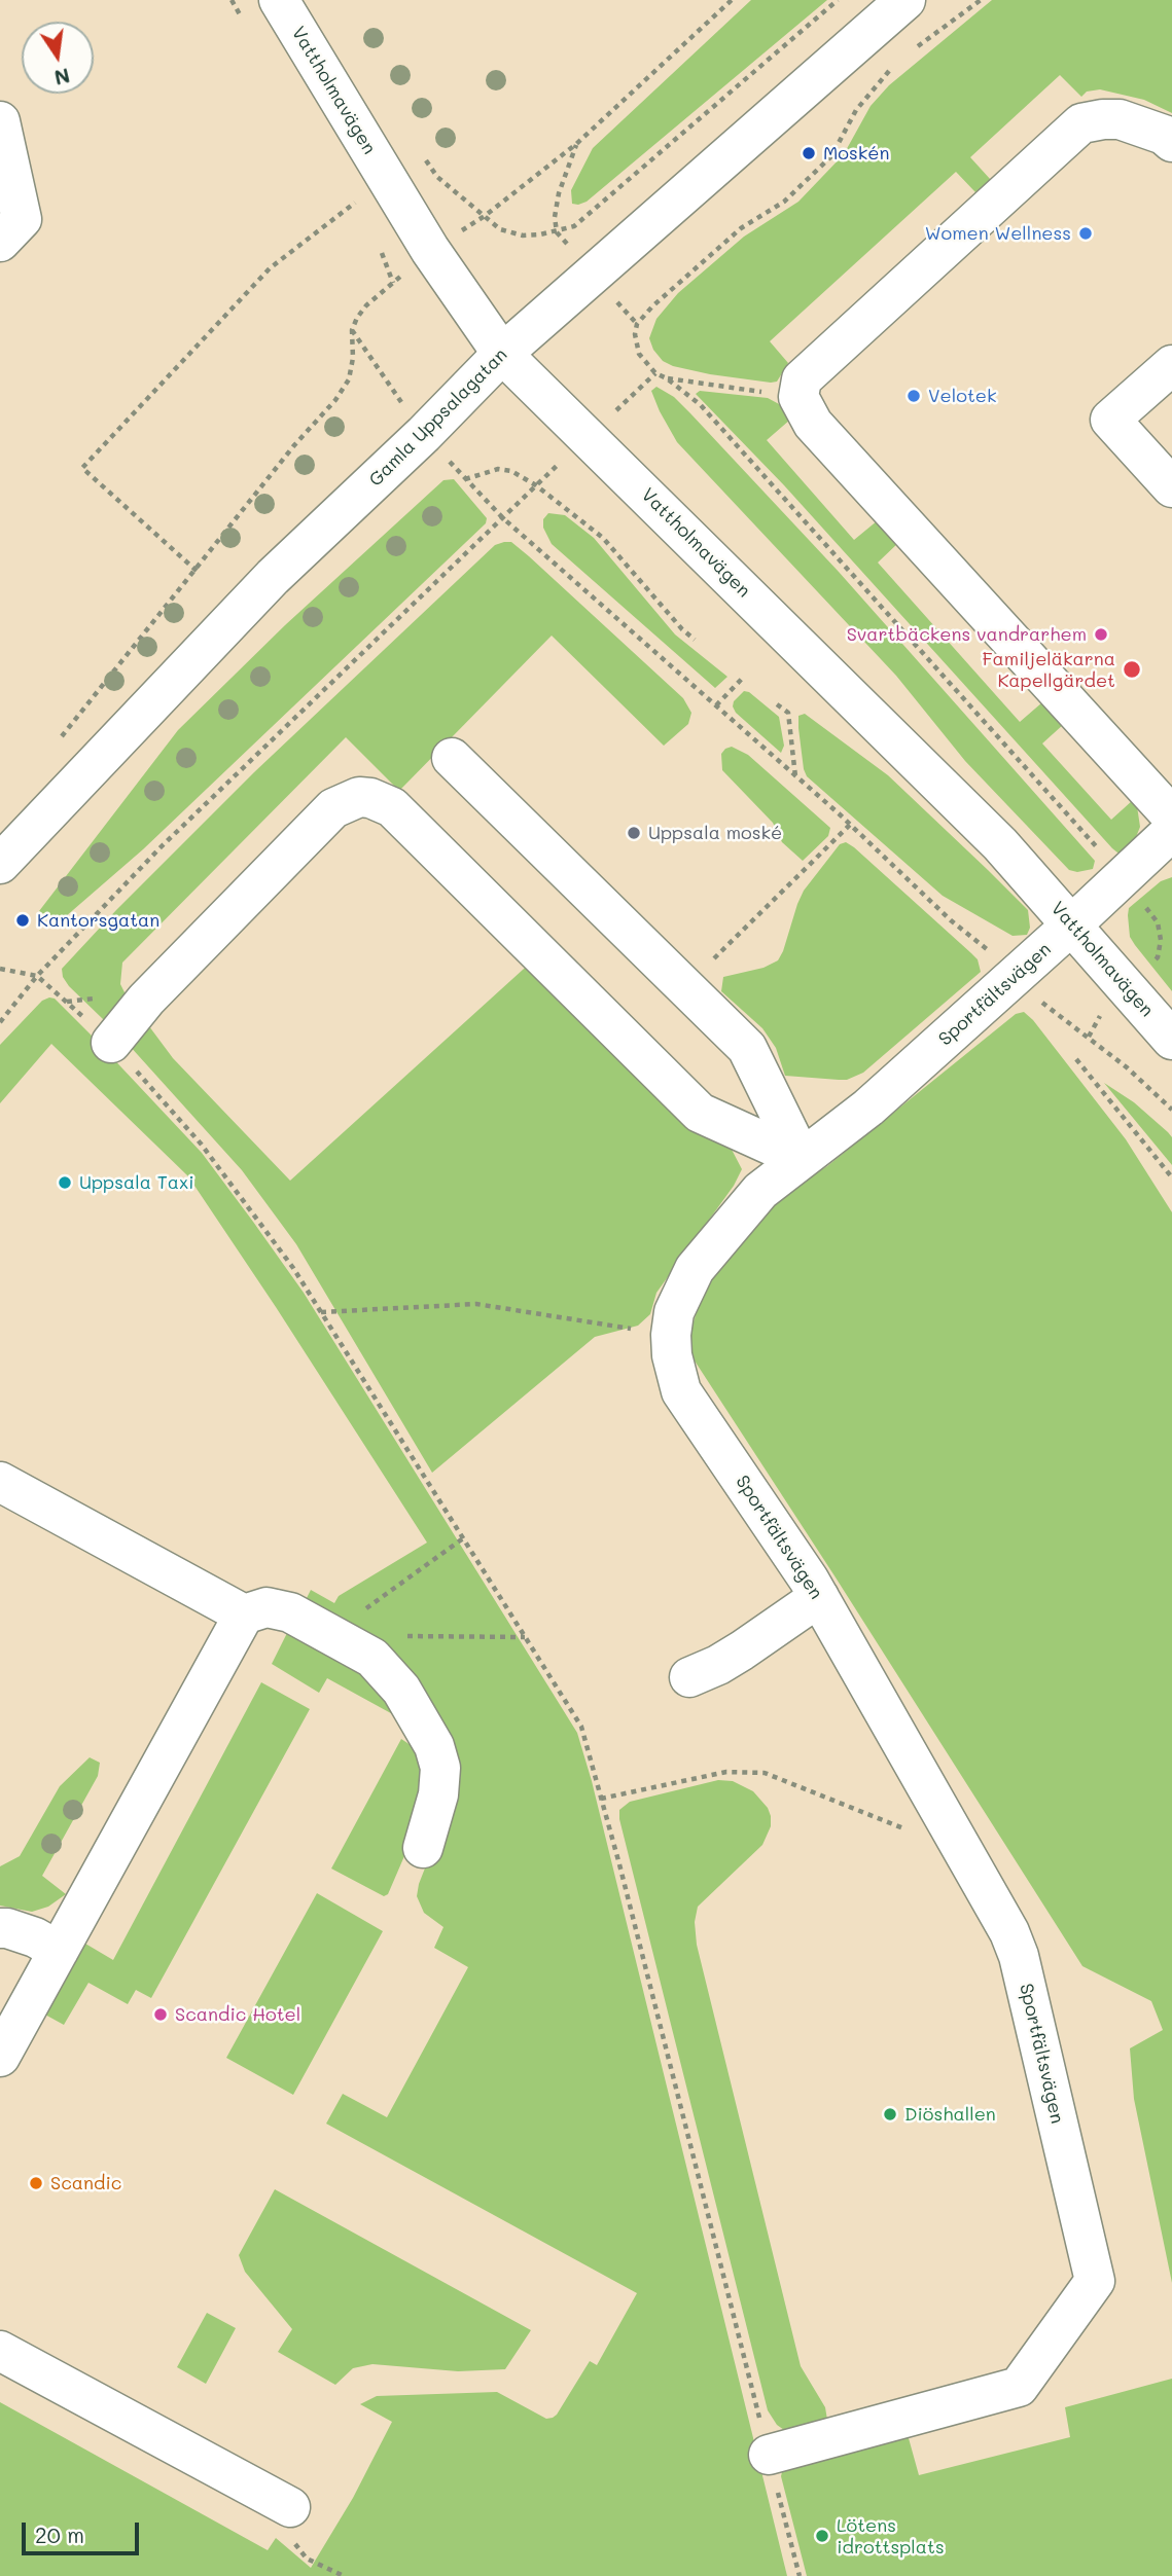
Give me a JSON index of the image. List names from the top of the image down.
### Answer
{
  "streets": {
    "street": ["Vattholmavägen", "Gamla Uppsalagatan", "Sportfältsvägen"]
  },
  "crossings": [
    ["Vattholmavägen", "Gamla Uppsalagatan"],
    ["Vattholmavägen", "Sportfältsvägen"]
  ],
  "places": [
    "Moskén",
    "Women Wellness",
    "Velotek",
    "Svartbäckens vandrarhem",
    "Familjeläkarna Kapellgärdet",
    "Uppsala moské",
    "Kantorsgatan",
    "Uppsala Taxi",
    "Scandic Hotel",
    "Diöshallen",
    "Scandic",
    "Lötens idrottsplats"
  ],
  "scale_bar": "20 m",
  "north": "bottom"
}
